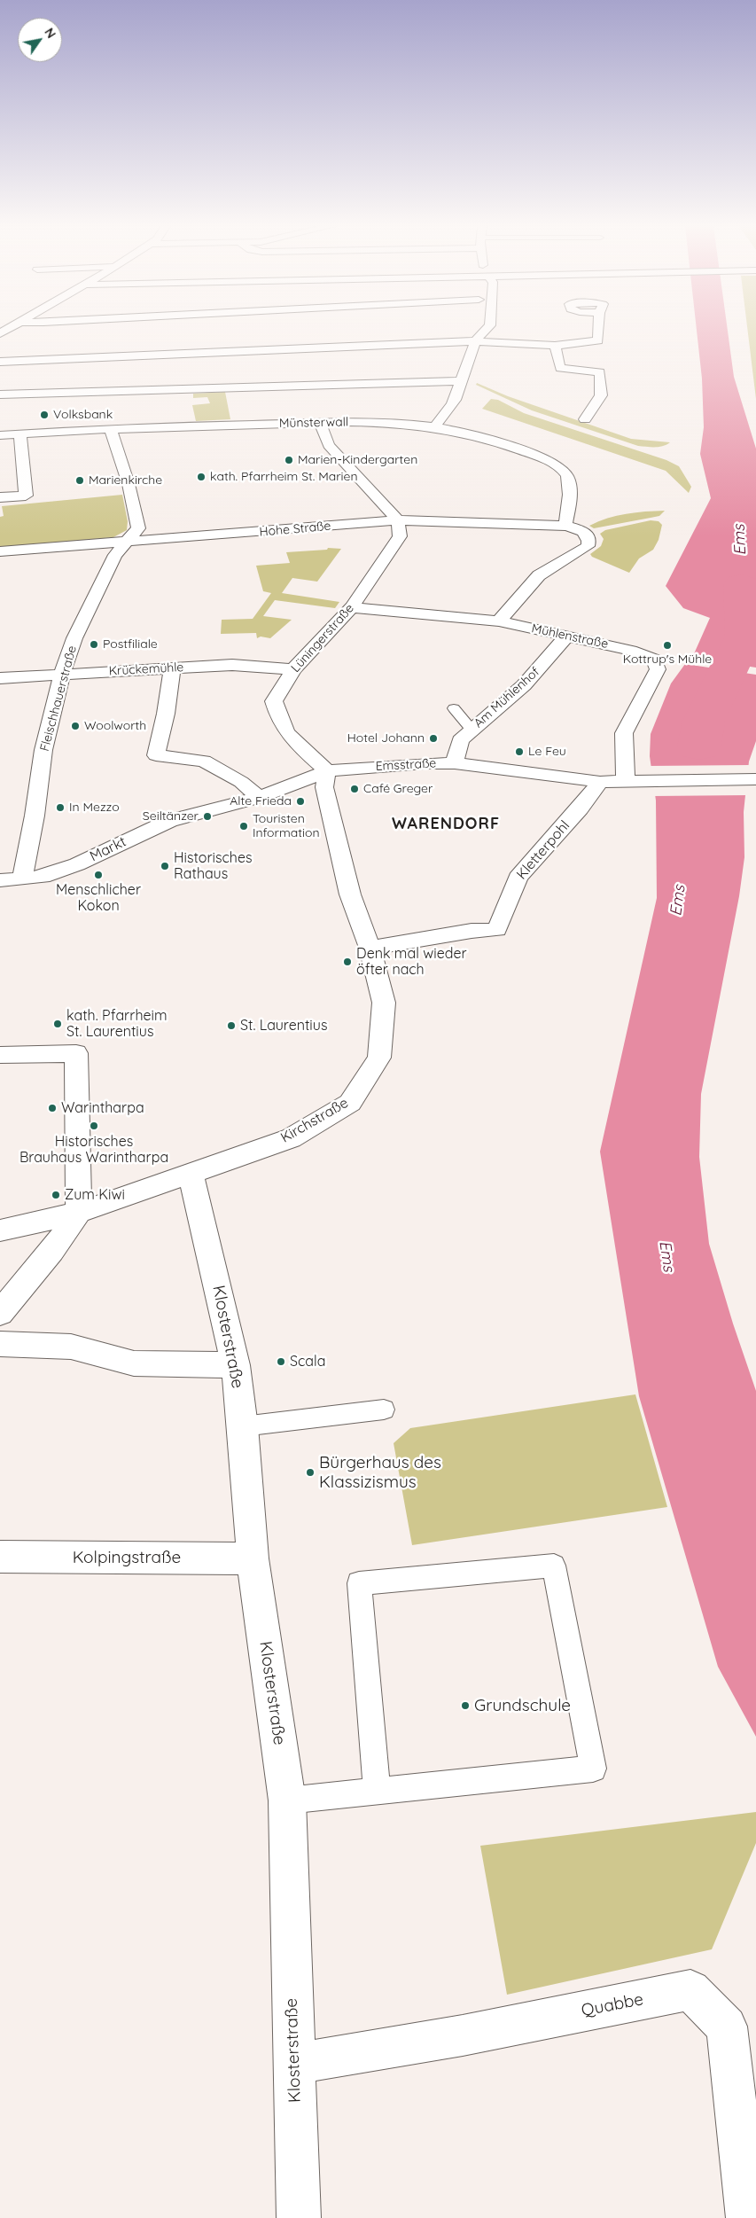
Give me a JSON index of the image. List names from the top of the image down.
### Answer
{
  "streets": {
    "street": [
      "Münsterwall",
      "Hohe Straße",
      "Mühlenstraße",
      "Lüningerstraße",
      "Krückemühle",
      "Am Mühlenhof",
      "Fleischhauerstraße",
      "Emsstraße",
      "Markt",
      "Kletterpohl",
      "Kirchstraße",
      "Klosterstraße",
      "Kolpingstraße",
      "Quabbe"
    ]
  },
  "crossings": [
    ["Münsterwall", "Hohe Straße"],
    ["Münsterwall", "Fleischhauerstraße"],
    ["Hohe Straße", "Mühlenstraße"],
    ["Hohe Straße", "Lüningerstraße"],
    ["Hohe Straße", "Fleischhauerstraße"],
    ["Mühlenstraße", "Lüningerstraße"],
    ["Mühlenstraße", "Am Mühlenhof"],
    ["Mühlenstraße", "Emsstraße"],
    ["Lüningerstraße", "Krückemühle"],
    ["Lüningerstraße", "Emsstraße"],
    ["Lüningerstraße", "Kirchstraße"],
    ["Krückemühle", "Fleischhauerstraße"],
    ["Am Mühlenhof", "Emsstraße"],
    ["Fleischhauerstraße", "Markt"],
    ["Emsstraße", "Markt"],
    ["Emsstraße", "Kletterpohl"],
    ["Emsstraße", "Kirchstraße"],
    ["Kletterpohl", "Kirchstraße"],
    ["Kirchstraße", "Klosterstraße"],
    ["Klosterstraße", "Kolpingstraße"],
    ["Klosterstraße", "Quabbe"]
  ],
  "districts": ["WARENDORF"],
  "water": ["Ems"],
  "places": [
    "Volksbank",
    "Marien-Kindergarten",
    "kath. Pfarrheim St. Marien",
    "Marienkirche",
    "Postfiliale",
    "Kottrup's Mühle",
    "Woolworth",
    "Hotel Johann",
    "Le Feu",
    "Café Greger",
    "Alte Frieda",
    "In Mezzo",
    "Seiltänzer",
    "Touristen Information",
    "Historisches Rathaus",
    "Menschlicher Kokon",
    "Denk mal wieder öfter nach",
    "kath. Pfarrheim St. Laurentius",
    "St. Laurentius",
    "Warintharpa",
    "Historisches Brauhaus Warintharpa",
    "Zum Kiwi",
    "Scala",
    "Bürgerhaus des Klassizismus",
    "Grundschule"
  ],
  "north": "top right"
}
